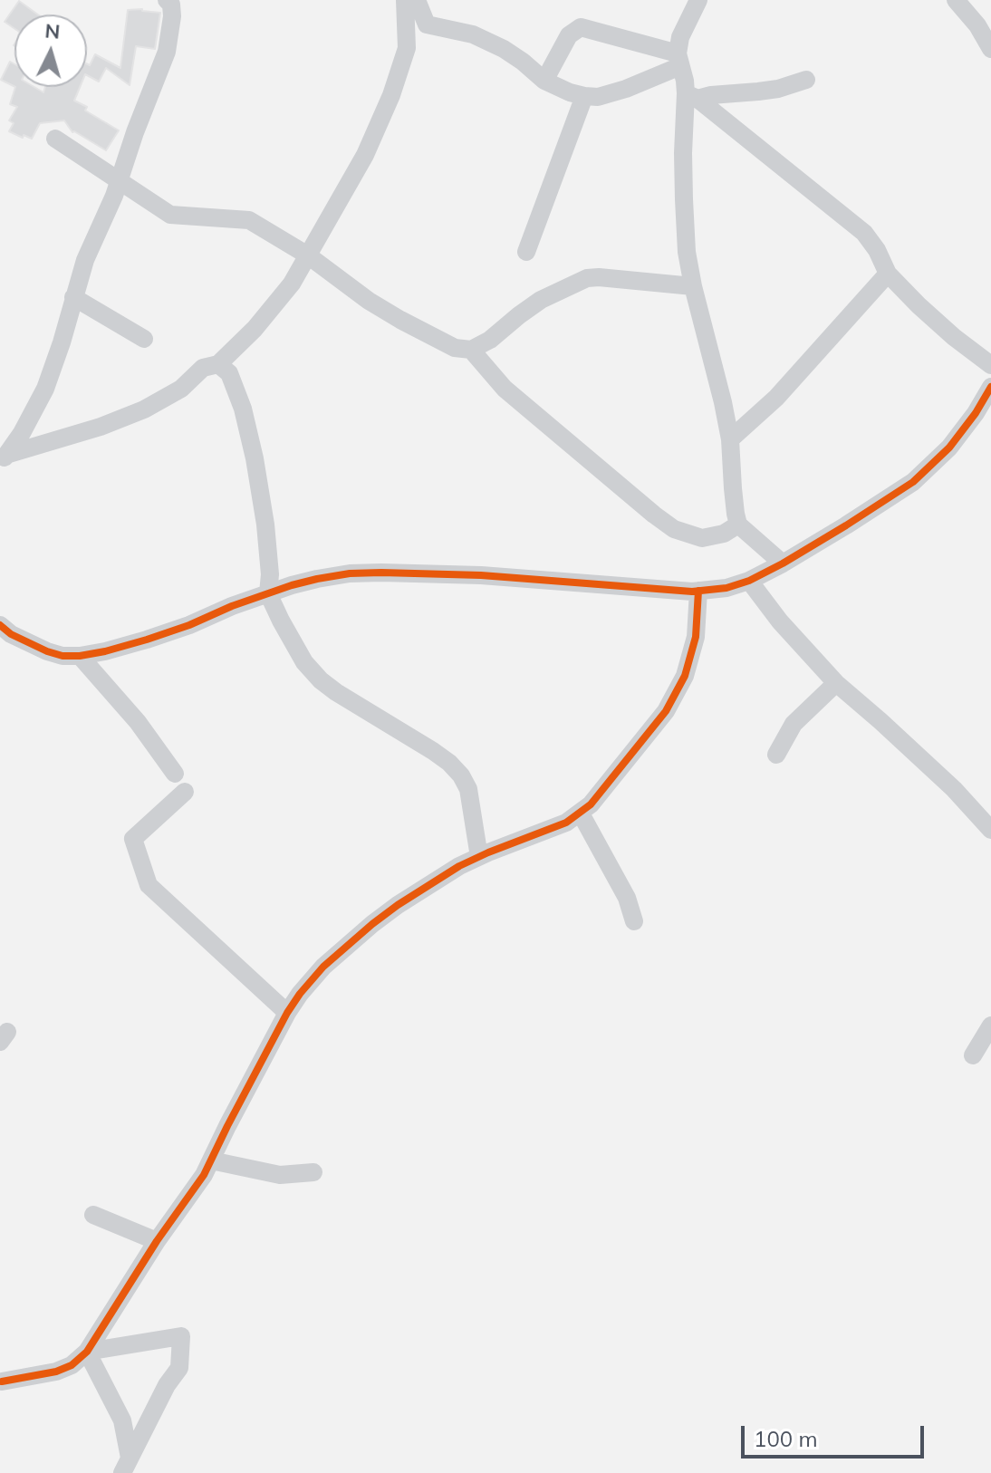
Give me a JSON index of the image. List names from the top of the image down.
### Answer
{
  "scale_bar": "100 m",
  "north": "top"
}
